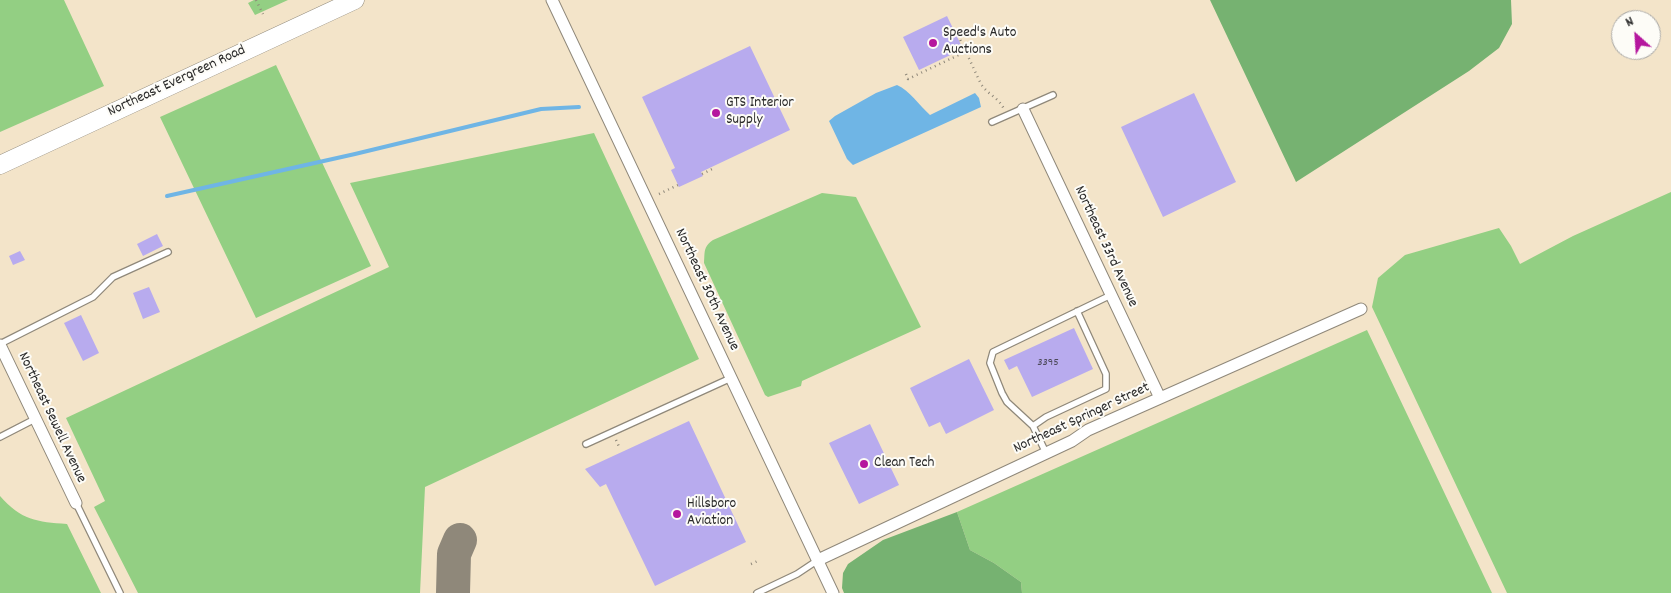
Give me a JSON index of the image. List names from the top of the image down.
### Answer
{
  "streets": {
    "main road": ["Northeast Evergreen Road"],
    "street": [
      "Northeast 33rd Avenue",
      "Northeast 30th Avenue",
      "Northeast Sewell Avenue",
      "Northeast Springer Street"
    ]
  },
  "crossings": [
    ["Northeast 33rd Avenue", "Northeast Springer Street"],
    ["Northeast 30th Avenue", "Northeast Springer Street"]
  ],
  "places": [
    "Speed's Auto Auctions",
    "GTS Interior Supply",
    "Clean Tech",
    "Hillsboro Aviation"
  ],
  "house_numbers": ["3395"],
  "north": "top left"
}
